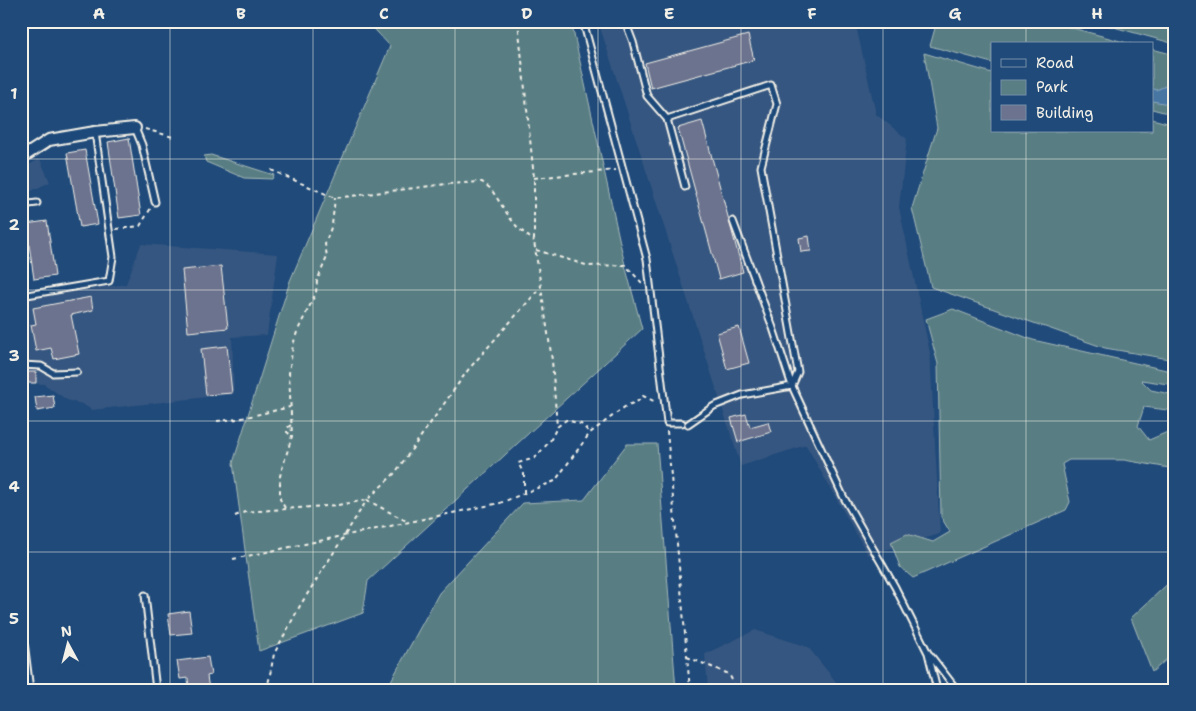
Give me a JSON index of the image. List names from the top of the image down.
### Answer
{
  "legend": ["Road", "Park", "Building"],
  "north": "top",
  "grid": {
    "columns": [
      "A",
      "B",
      "C",
      "D",
      "E",
      "F",
      "G",
      "H"
    ],
    "rows": [
      "1",
      "2",
      "3",
      "4",
      "5"
    ]
  }
}
